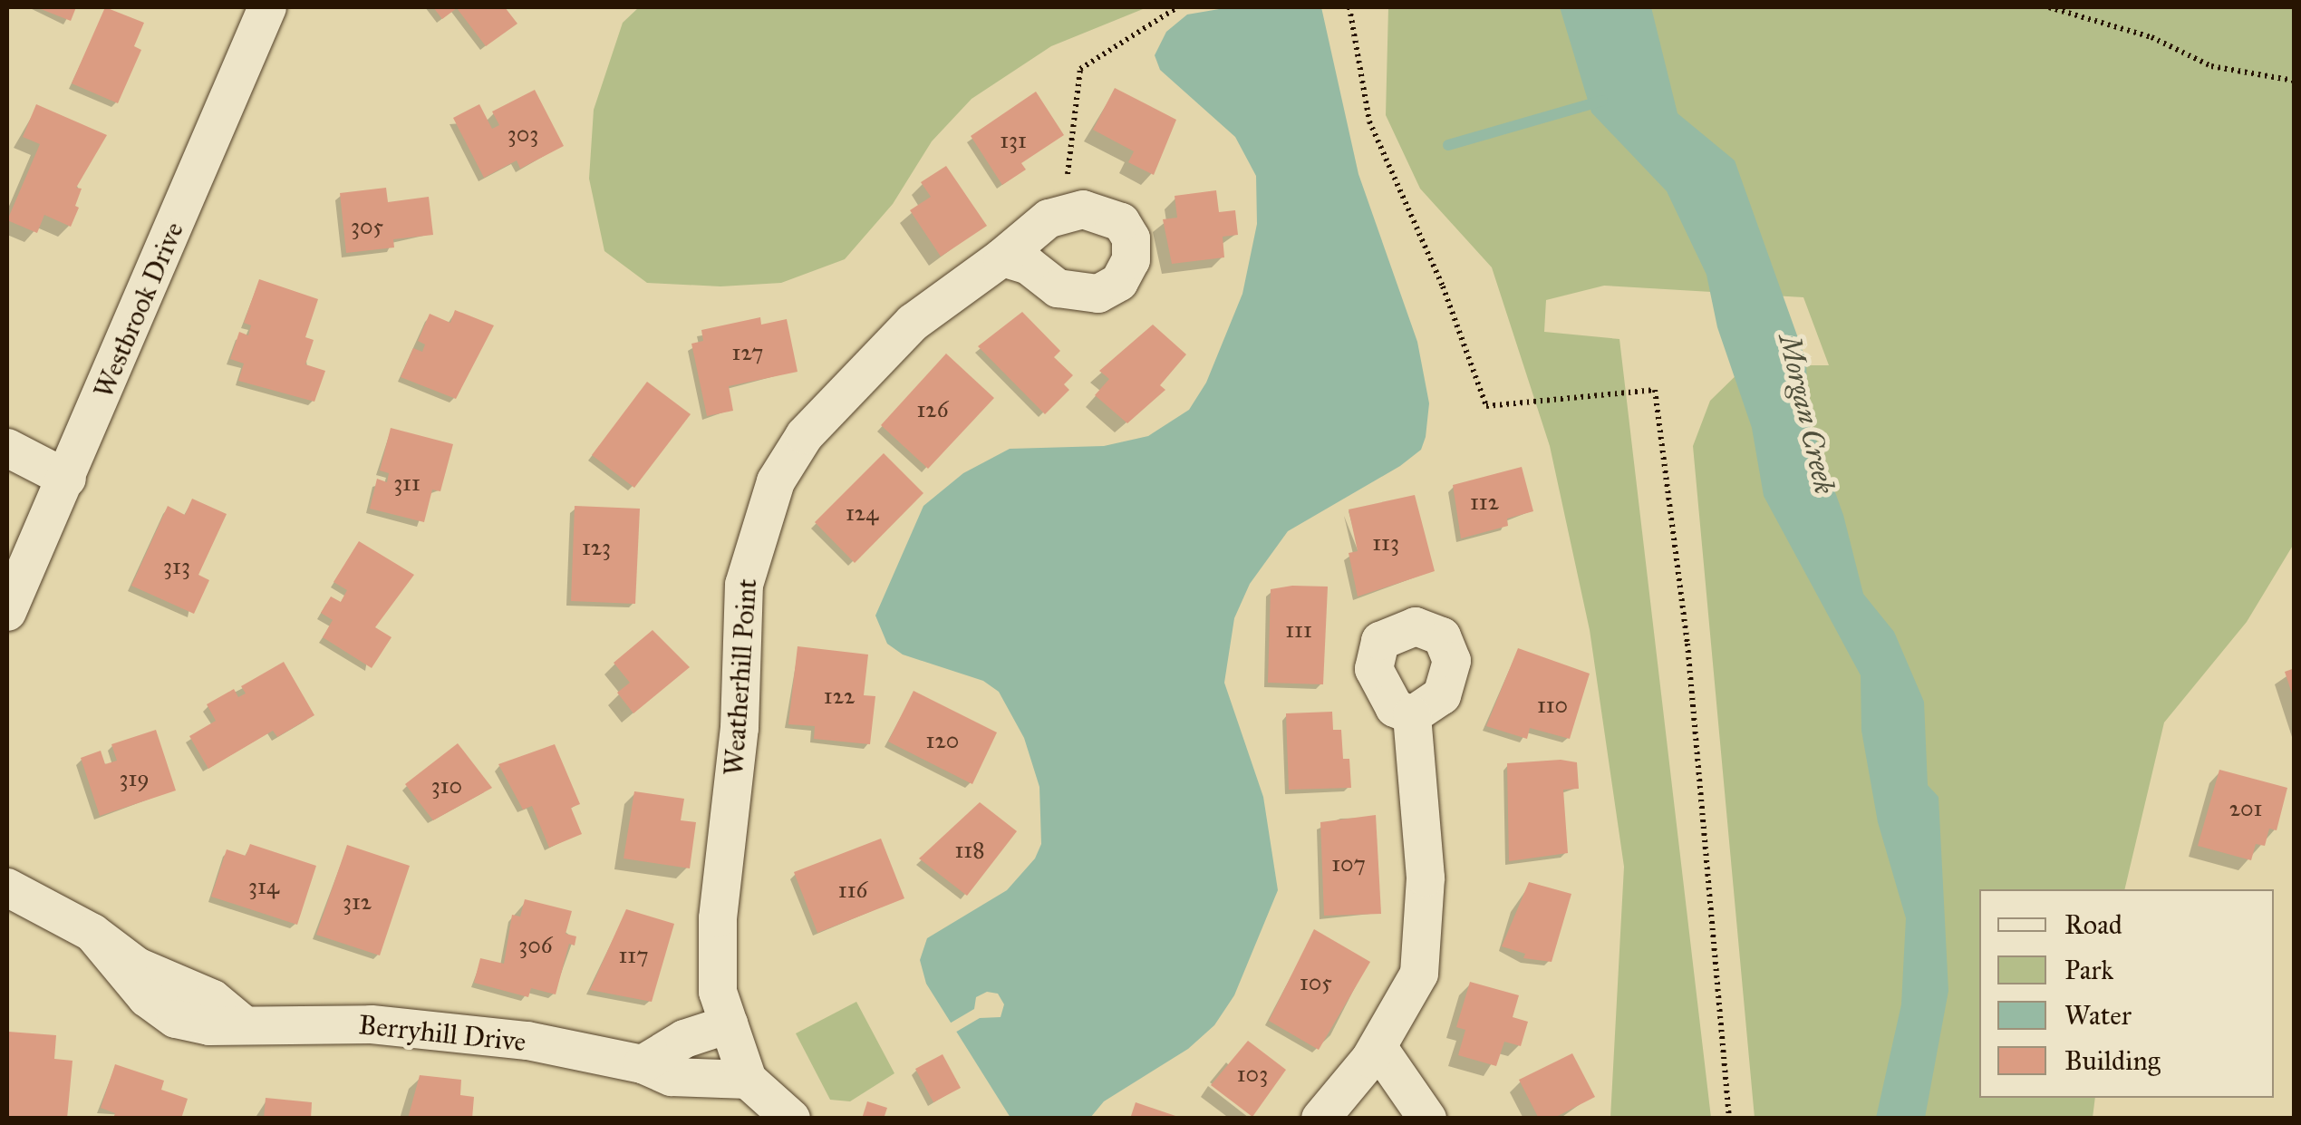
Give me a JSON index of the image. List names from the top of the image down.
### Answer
{
  "streets": {
    "street": ["Westbrook Drive", "Weatherhill Point", "Berryhill Drive"]
  },
  "crossings": [
    ["Weatherhill Point", "Berryhill Drive"]
  ],
  "water": ["Morgan Creek"],
  "house_numbers": [
    "303",
    "131",
    "305",
    "127",
    "126",
    "311",
    "112",
    "124",
    "113",
    "123",
    "313",
    "111",
    "122",
    "110",
    "120",
    "319",
    "310",
    "201",
    "118",
    "107",
    "314",
    "116",
    "312",
    "306",
    "117",
    "105",
    "103"
  ],
  "legend": [
    "Road",
    "Park",
    "Water",
    "Building"
  ]
}
